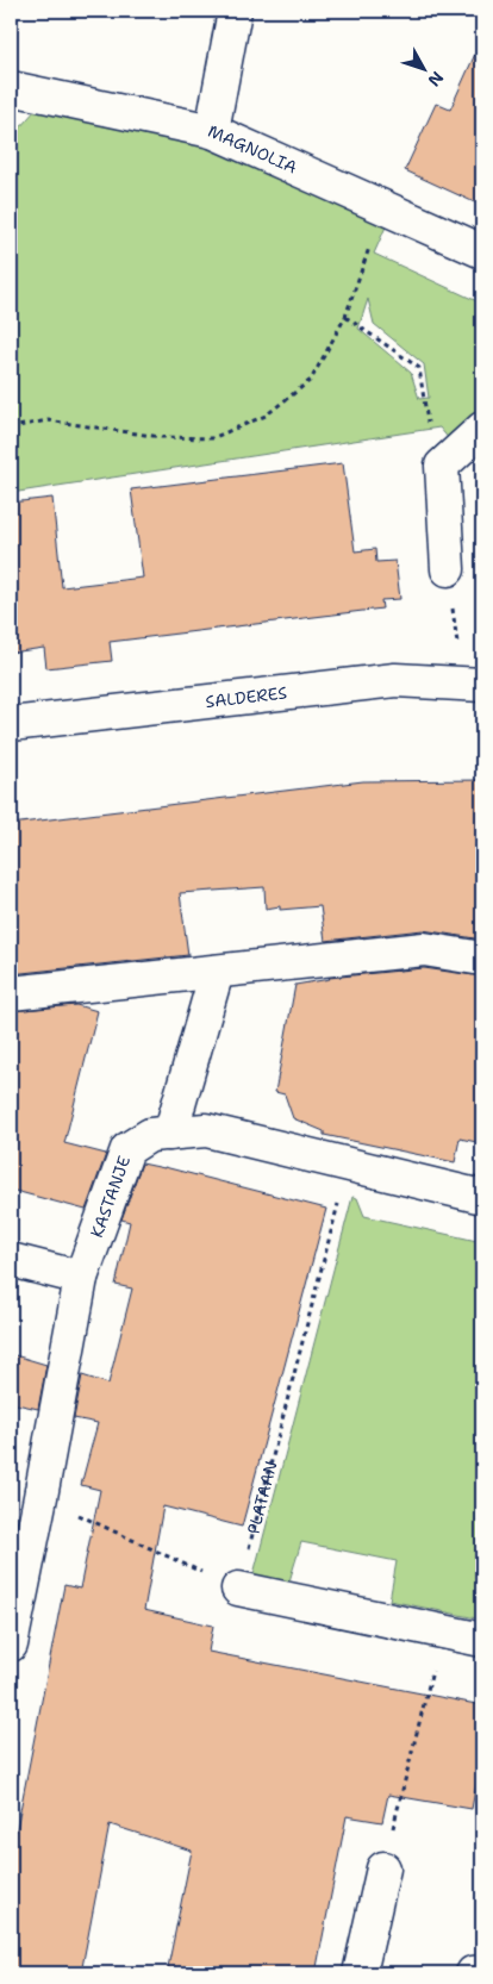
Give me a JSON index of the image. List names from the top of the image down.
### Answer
{
  "streets": {
    "street": ["MAGNOLIA", "SALDERES", "KASTANJE"],
    "path": ["PLATAAN"]
  },
  "crossings": [
    ["KASTANJE", "PLATAAN"]
  ],
  "north": "bottom right"
}
